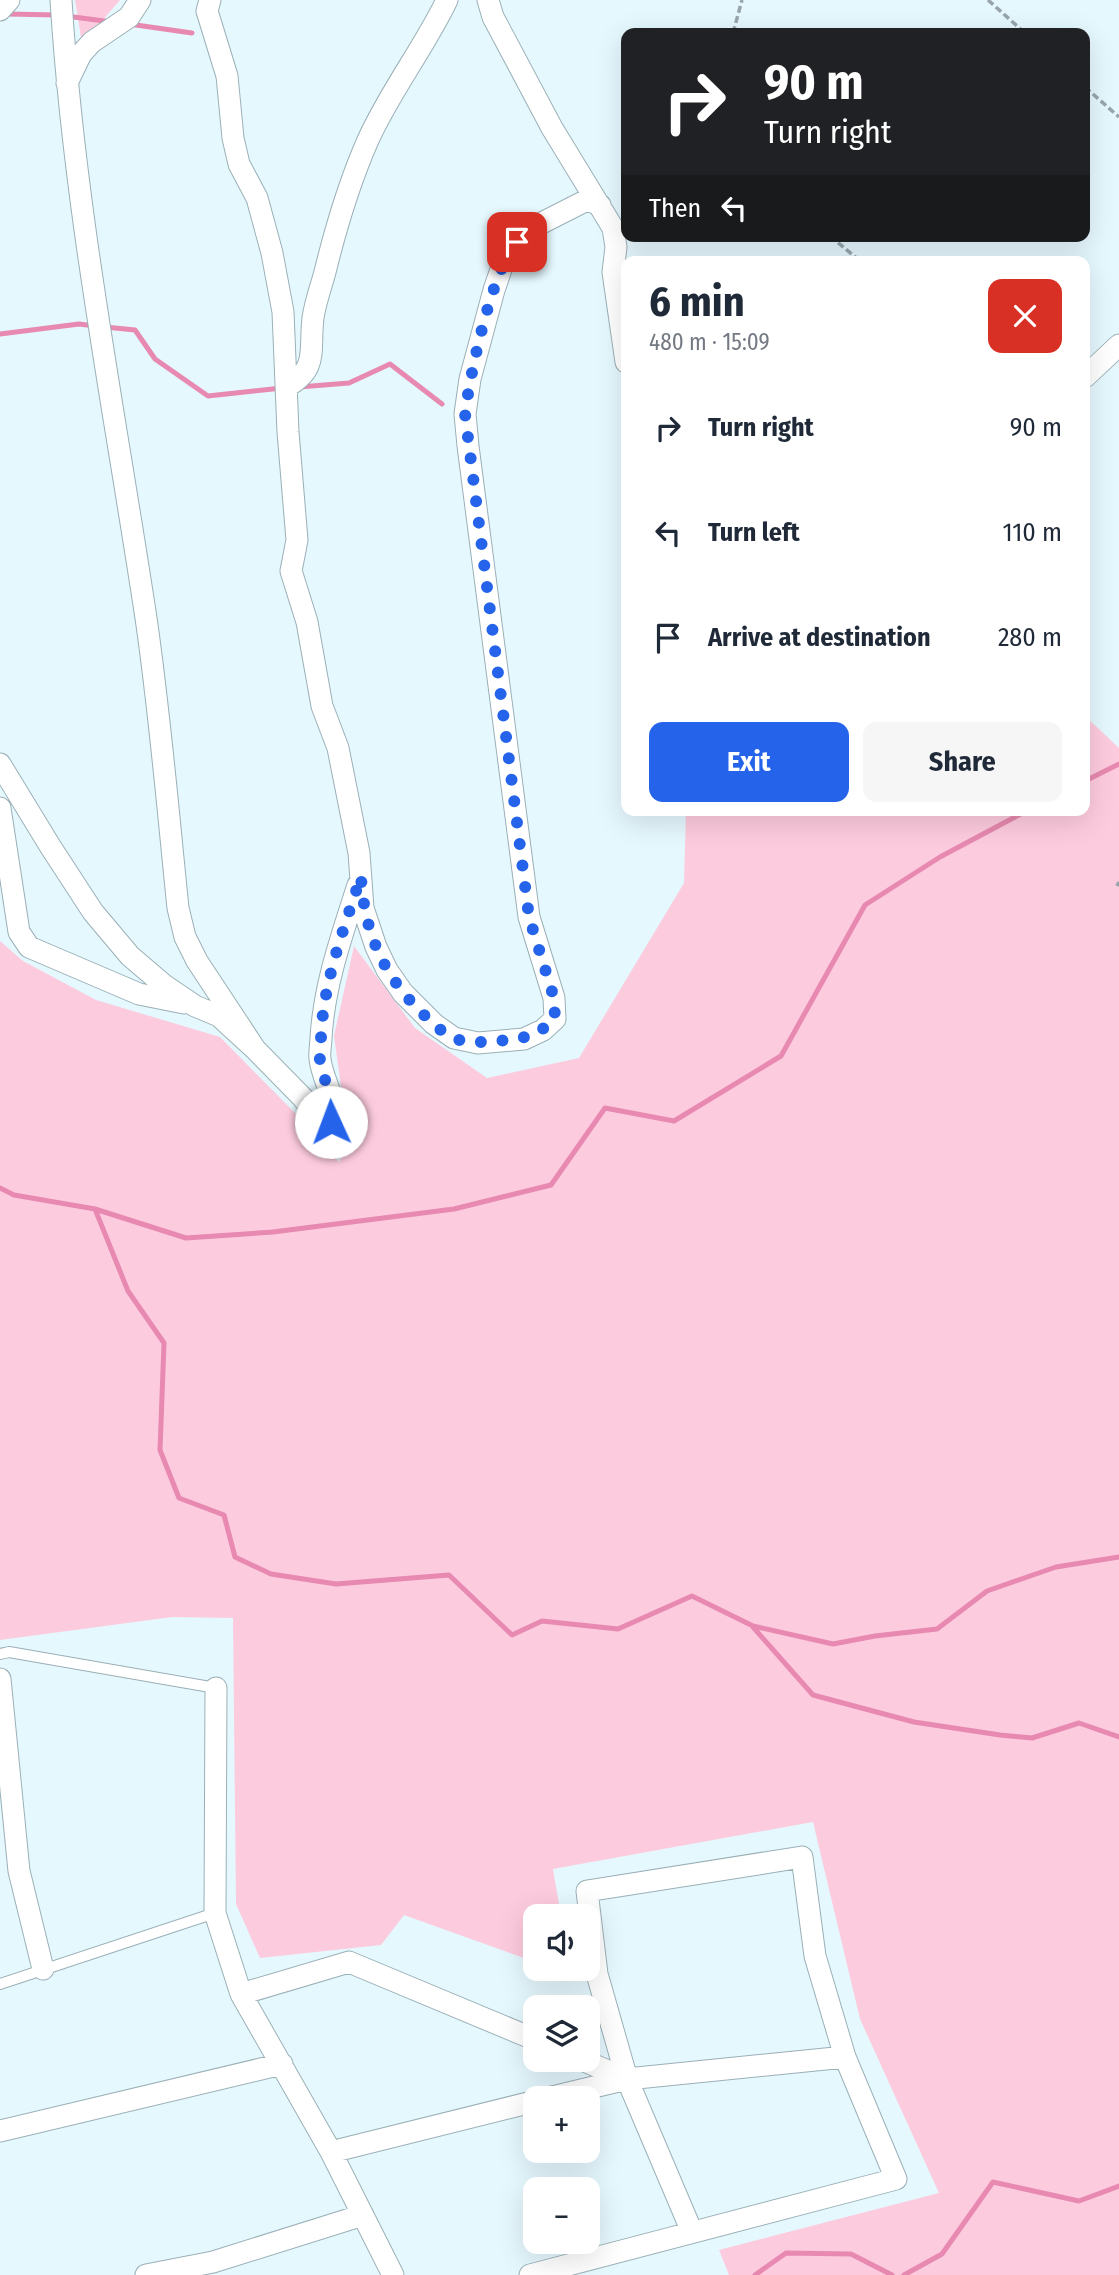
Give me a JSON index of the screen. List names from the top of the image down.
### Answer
{
  "page": {
    "turn": ["90 m", "Turn right"],
    "then": "Then",
    "heading": ["6 min", "480 m · 15:09"],
    "list": [
      {
        "name": "Turn right",
        "value": "90 m"
      },
      {
        "name": "Turn left",
        "value": "110 m"
      },
      {
        "name": "Arrive at destination",
        "value": "280 m"
      }
    ],
    "buttons": ["Exit", "Share"],
    "map_buttons": ["+", "−"]
  }
}
